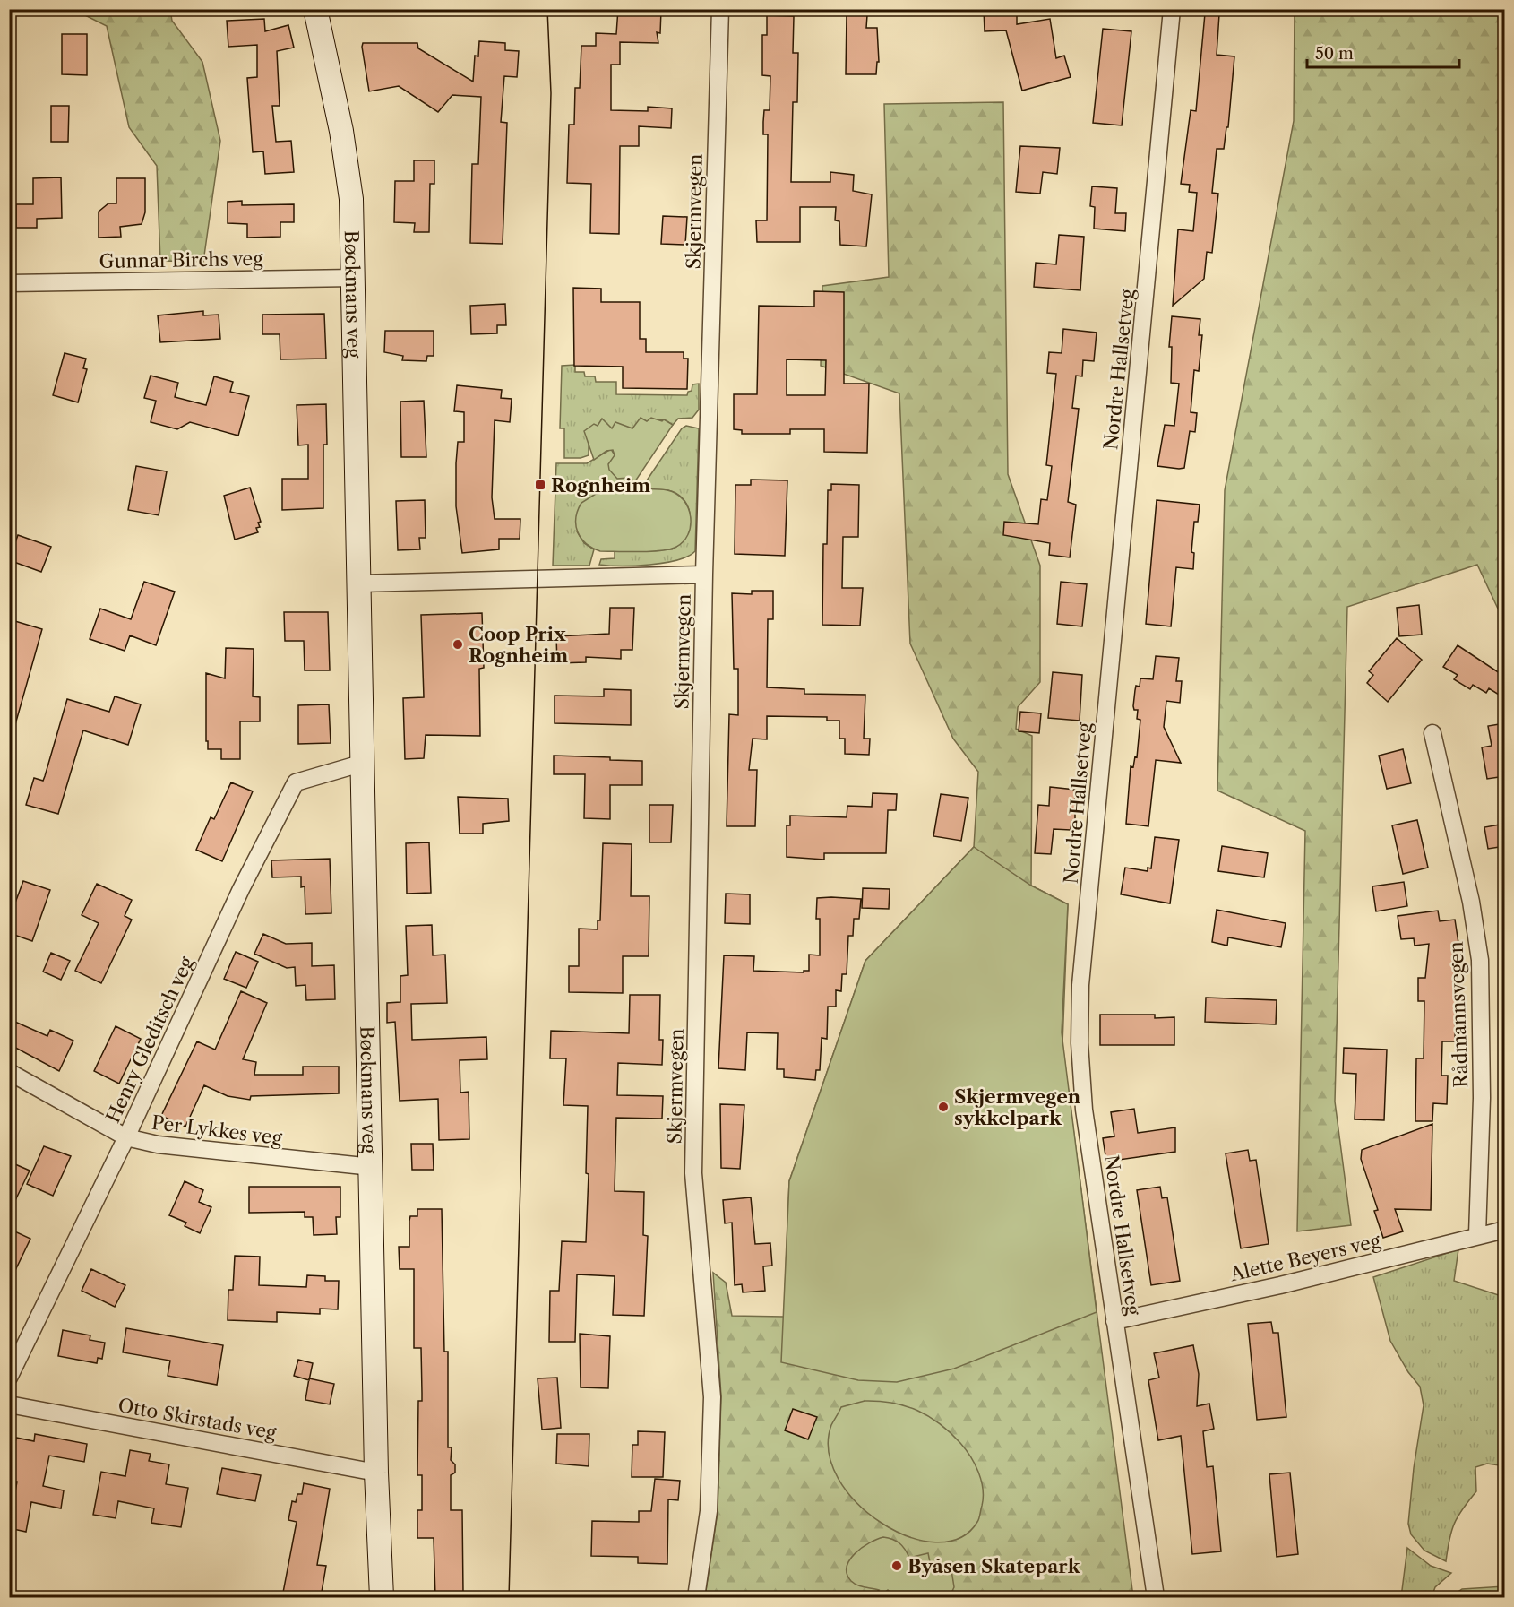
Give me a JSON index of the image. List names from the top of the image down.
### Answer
{
  "streets": {
    "main road": ["Bøckmans veg"],
    "street": [
      "Skjermvegen",
      "Gunnar Birchs veg",
      "Nordre Hallsetveg",
      "Rådmannsvegen",
      "Henry Gleditsch veg",
      "Per Lykkes veg",
      "Alette Beyers veg",
      "Otto Skirstads veg"
    ]
  },
  "crossings": [
    ["Skjermvegen", "Bøckmans veg"],
    ["Gunnar Birchs veg", "Bøckmans veg"],
    ["Bøckmans veg", "Henry Gleditsch veg"],
    ["Bøckmans veg", "Per Lykkes veg"],
    ["Bøckmans veg", "Otto Skirstads veg"],
    ["Nordre Hallsetveg", "Alette Beyers veg"],
    ["Rådmannsvegen", "Alette Beyers veg"],
    ["Henry Gleditsch veg", "Per Lykkes veg"]
  ],
  "places": {
    "transit": ["Rognheim"],
    "other": ["Coop Prix Rognheim", "Skjermvegen sykkelpark", "Byåsen Skatepark"]
  },
  "scale_bar": "50 m"
}
